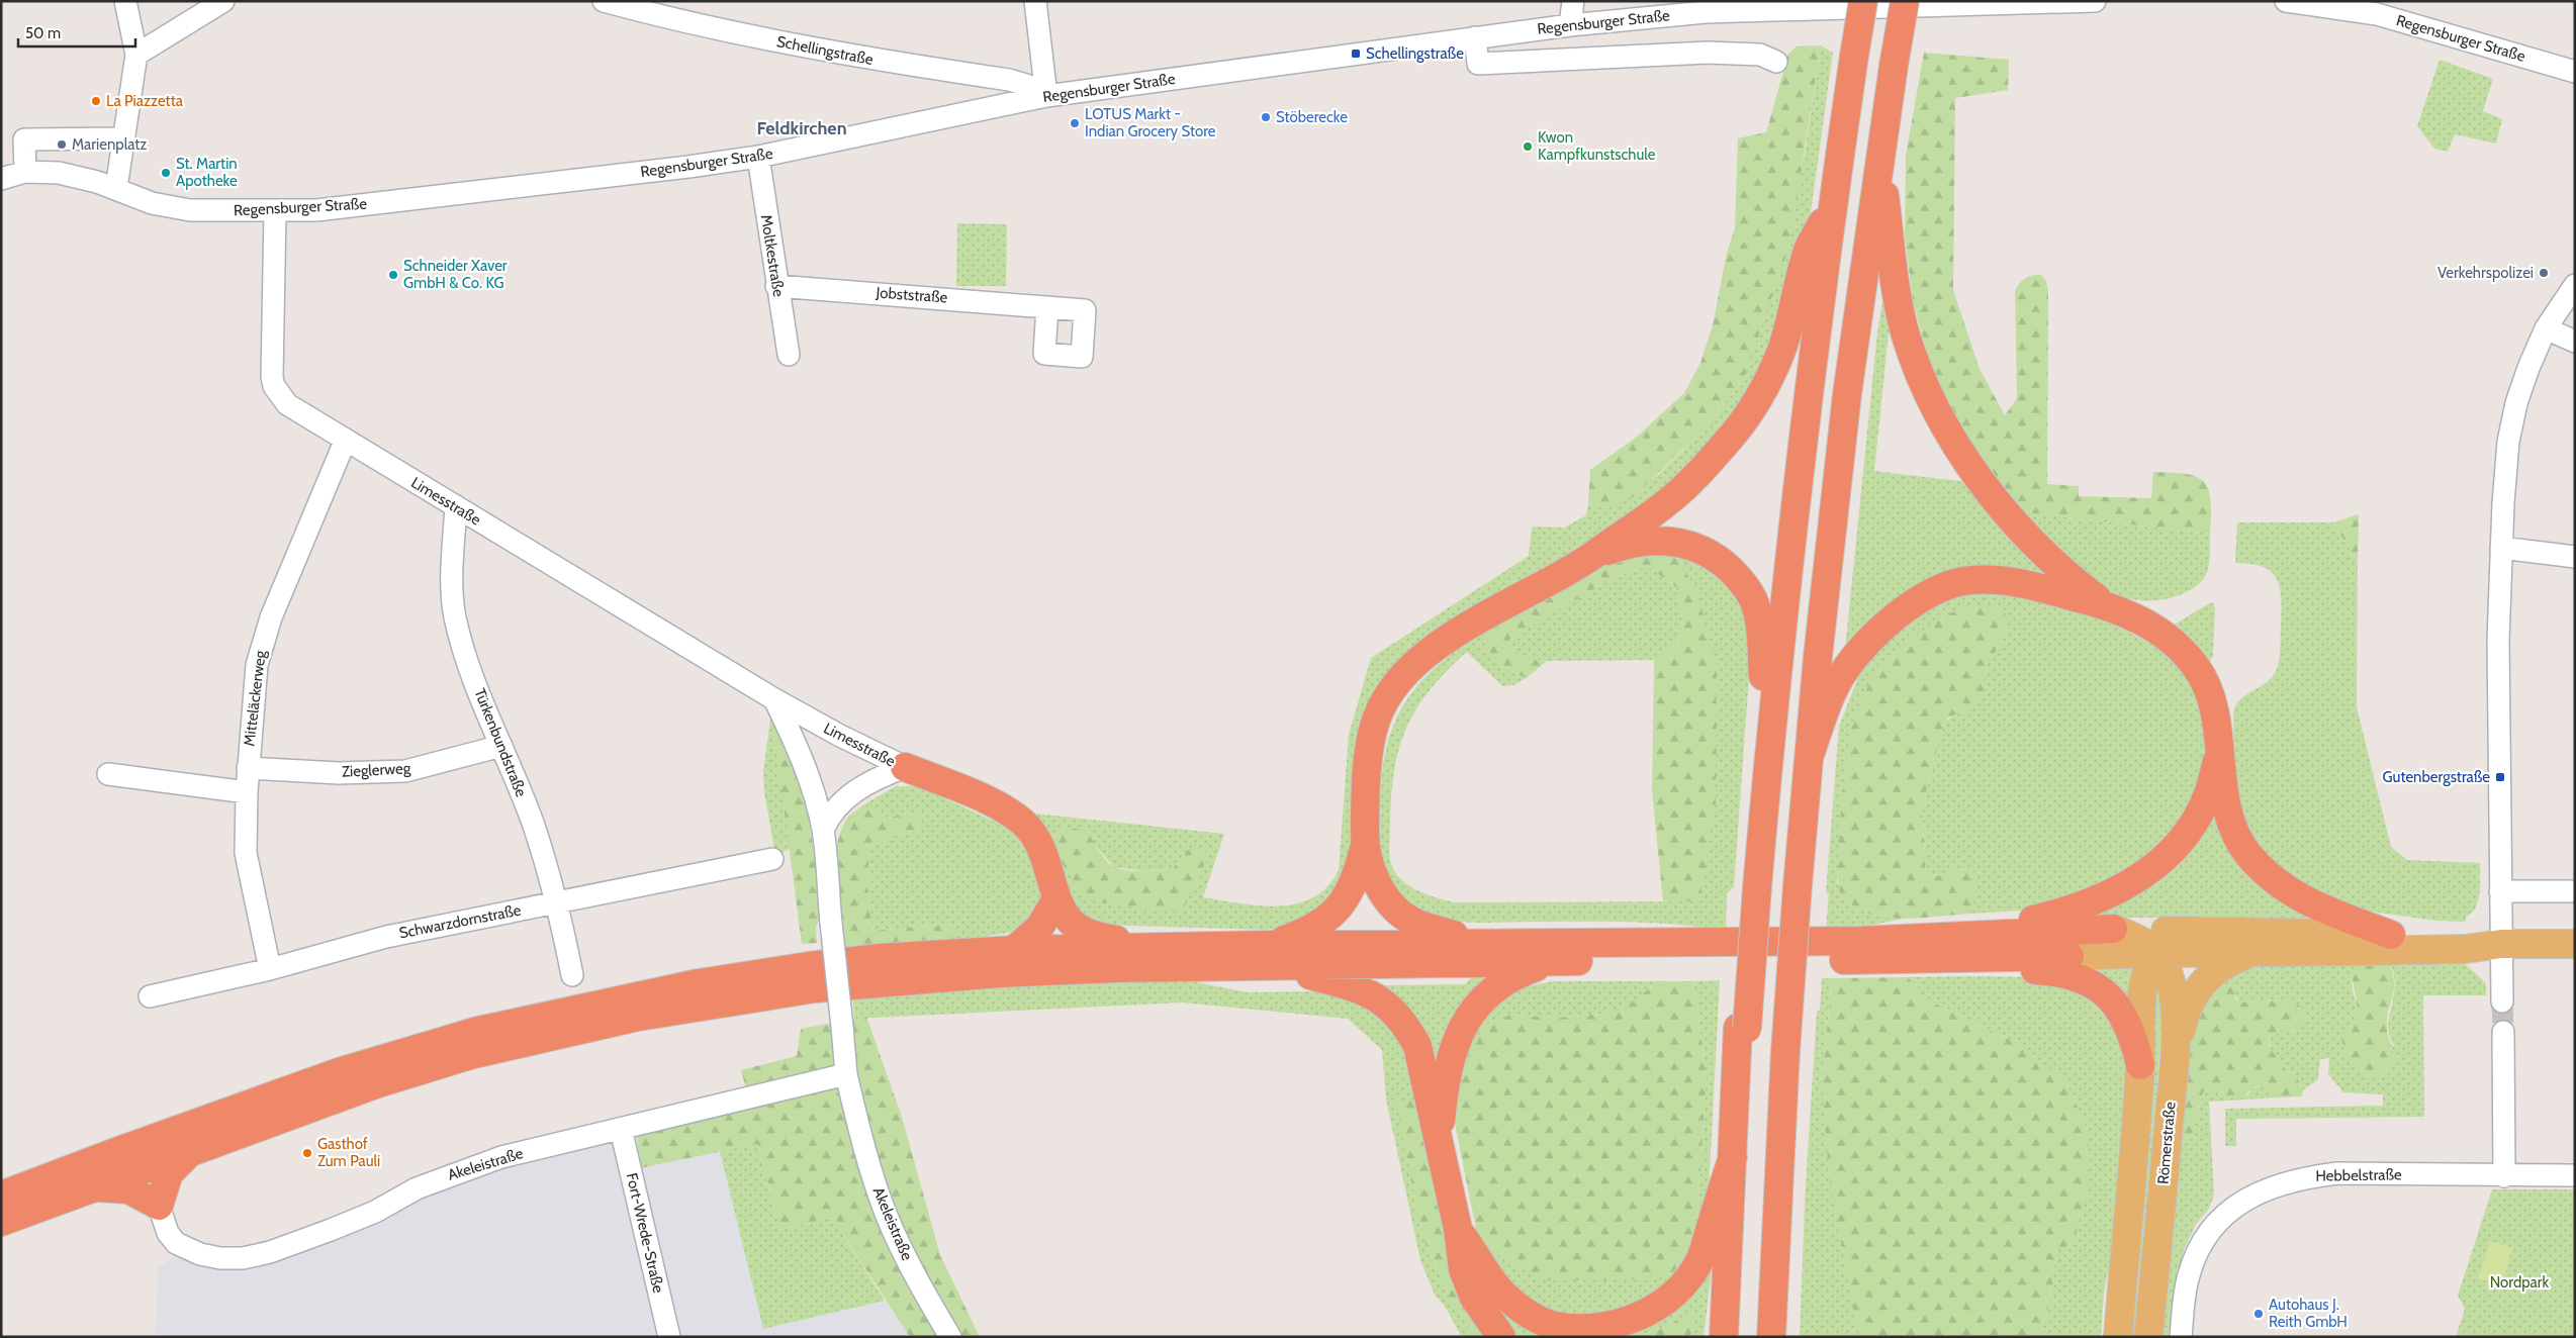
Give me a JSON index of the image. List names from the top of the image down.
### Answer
{
  "streets": {
    "main road": ["Römerstraße"],
    "street": [
      "Regensburger Straße",
      "Schellingstraße",
      "Moltkestraße",
      "Jobststraße",
      "Limesstraße",
      "Mitteläckerweg",
      "Türkenbundstraße",
      "Zieglerweg",
      "Schwarzdornstraße",
      "Akeleistraße",
      "Hebbelstraße",
      "Fort-Wrede-Straße"
    ]
  },
  "crossings": [
    ["Regensburger Straße", "Schellingstraße"],
    ["Regensburger Straße", "Moltkestraße"],
    ["Regensburger Straße", "Limesstraße"],
    ["Moltkestraße", "Jobststraße"],
    ["Limesstraße", "Mitteläckerweg"],
    ["Limesstraße", "Türkenbundstraße"],
    ["Limesstraße", "Akeleistraße"],
    ["Mitteläckerweg", "Zieglerweg"],
    ["Mitteläckerweg", "Schwarzdornstraße"],
    ["Türkenbundstraße", "Zieglerweg"],
    ["Türkenbundstraße", "Schwarzdornstraße"],
    ["Akeleistraße", "Fort-Wrede-Straße"]
  ],
  "districts": ["Feldkirchen"],
  "parks": ["Nordpark"],
  "places": {
    "transit": ["Schellingstraße", "Gutenbergstraße"],
    "other": [
      "La Piazzetta",
      "Stöberecke",
      "LOTUS Markt - Indian Grocery Store",
      "Marienplatz",
      "Kwon Kampfkunstschule",
      "St. Martin Apotheke",
      "Verkehrspolizei",
      "Schneider Xaver GmbH & Co. KG",
      "Gasthof Zum Pauli",
      "Autohaus J. Reith GmbH"
    ]
  },
  "scale_bar": "50 m"
}
